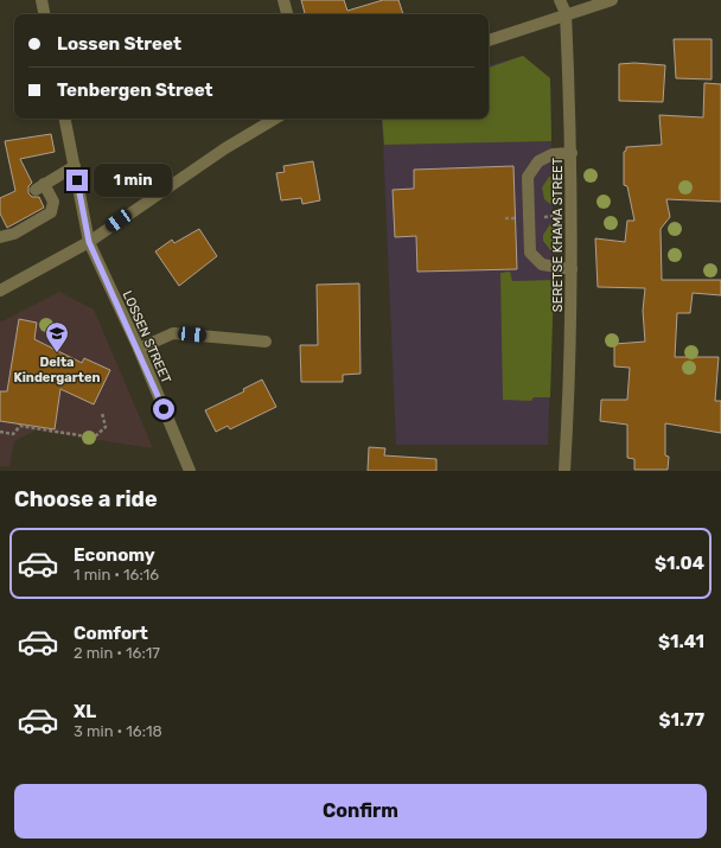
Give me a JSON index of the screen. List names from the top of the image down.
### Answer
{
  "streets": {
    "street": ["SERETSE KHAMA STREET", "LOSSEN STREET"]
  },
  "places": {
    "school or university": ["Delta Kindergarten"]
  },
  "page": {
    "banner": ["Lossen Street", "Tenbergen Street"],
    "bubble": "1 min",
    "heading": "Choose a ride",
    "list": [
      {
        "name": "Economy",
        "note": "1 min · 16:16",
        "value": "$1.04"
      },
      {
        "name": "Comfort",
        "note": "2 min · 16:17",
        "value": "$1.41"
      },
      {
        "name": "XL",
        "note": "3 min · 16:18",
        "value": "$1.77"
      }
    ],
    "buttons": "Confirm"
  }
}
